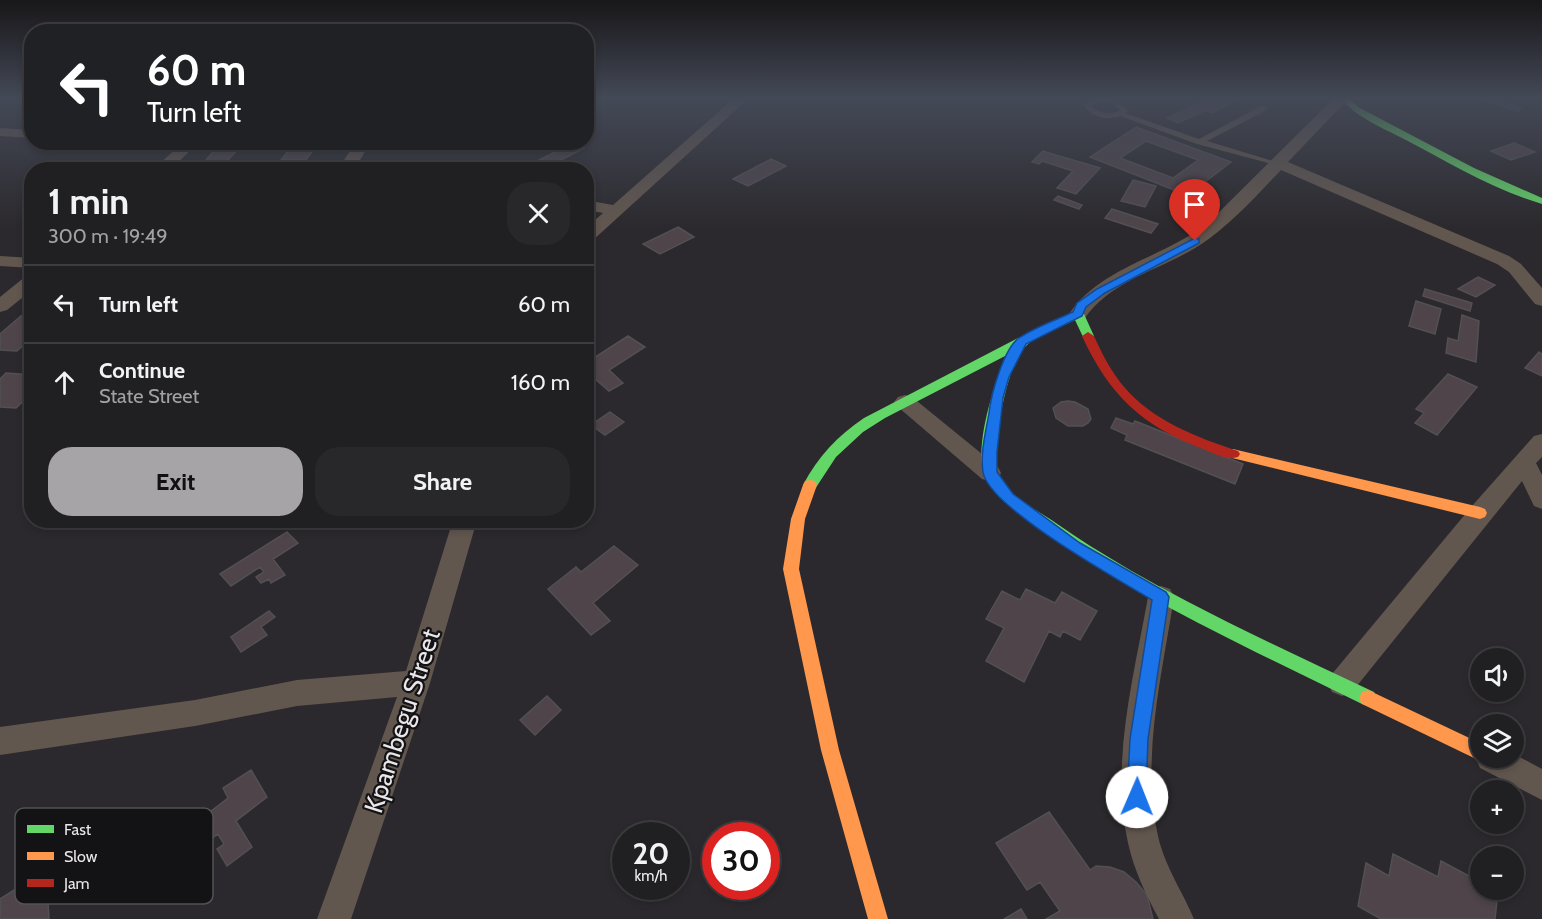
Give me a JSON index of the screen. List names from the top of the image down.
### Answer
{
  "streets": {
    "street": ["Kpambegu Street"]
  },
  "legend": ["Fast", "Slow", "Jam"],
  "page": {
    "turn": ["60 m", "Turn left"],
    "heading": ["1 min", "300 m · 19:49"],
    "list": [
      {
        "name": "Turn left",
        "value": "60 m"
      },
      {
        "name": "Continue",
        "note": "State Street",
        "value": "160 m"
      }
    ],
    "buttons": ["Exit", "Share"],
    "map_buttons": ["+", "−"],
    "speed": "20 km/h",
    "limit": "30"
  }
}
